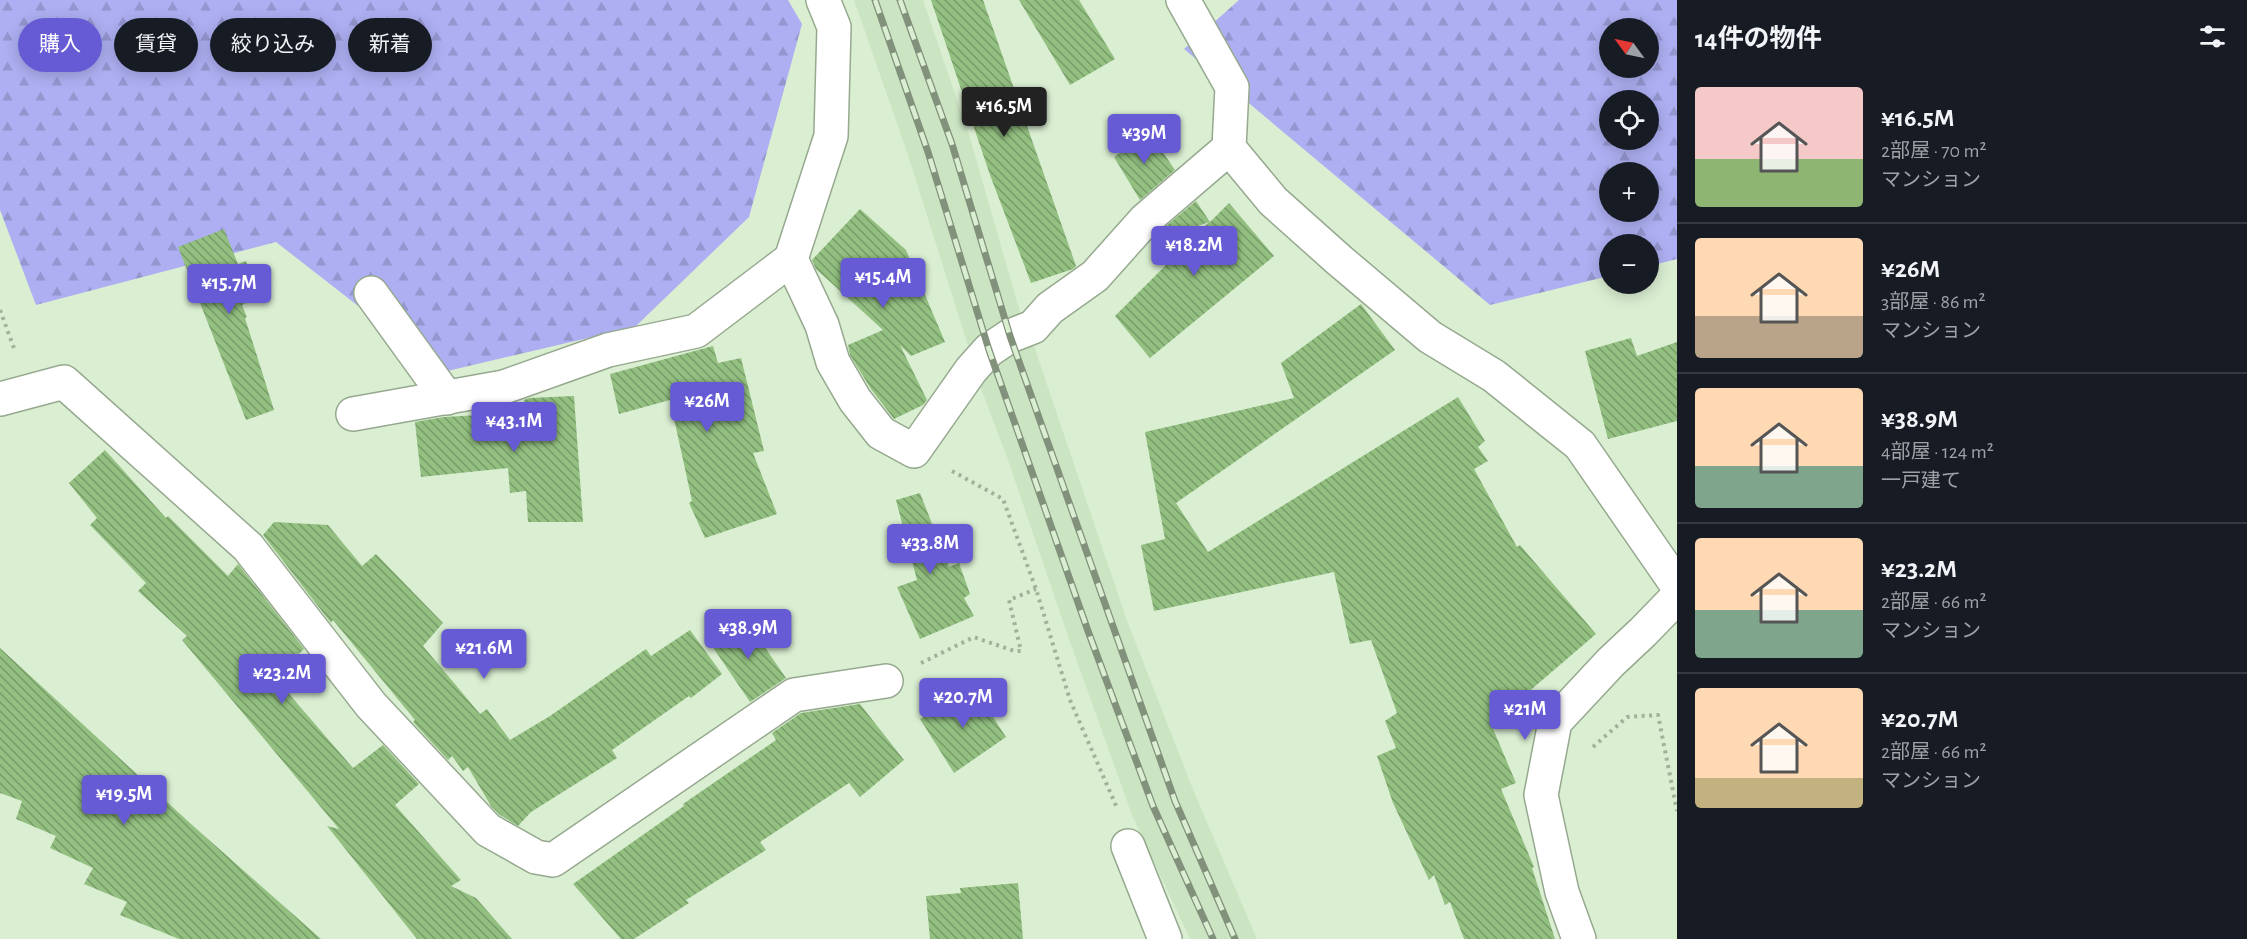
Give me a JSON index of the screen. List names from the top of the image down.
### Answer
{
  "north": "top left",
  "page": {
    "heading": "14件の物件",
    "map_buttons": ["+", "−"],
    "chip": [
      "購入",
      "賃貸",
      "絞り込み",
      "新着"
    ],
    "list": [
      {
        "name": "¥16.5M",
        "note": "2部屋 · 70 m² · マンション"
      },
      {
        "name": "¥26M",
        "note": "3部屋 · 86 m² · マンション"
      },
      {
        "name": "¥38.9M",
        "note": "4部屋 · 124 m² · 一戸建て"
      },
      {
        "name": "¥23.2M",
        "note": "2部屋 · 66 m² · マンション"
      },
      {
        "name": "¥20.7M",
        "note": "2部屋 · 66 m² · マンション"
      }
    ],
    "price": [
      "¥16.5M",
      "¥39M",
      "¥18.2M",
      "¥15.4M",
      "¥15.7M",
      "¥26M",
      "¥43.1M",
      "¥33.8M",
      "¥38.9M",
      "¥21.6M",
      "¥23.2M",
      "¥20.7M",
      "¥21M",
      "¥19.5M"
    ]
  }
}
